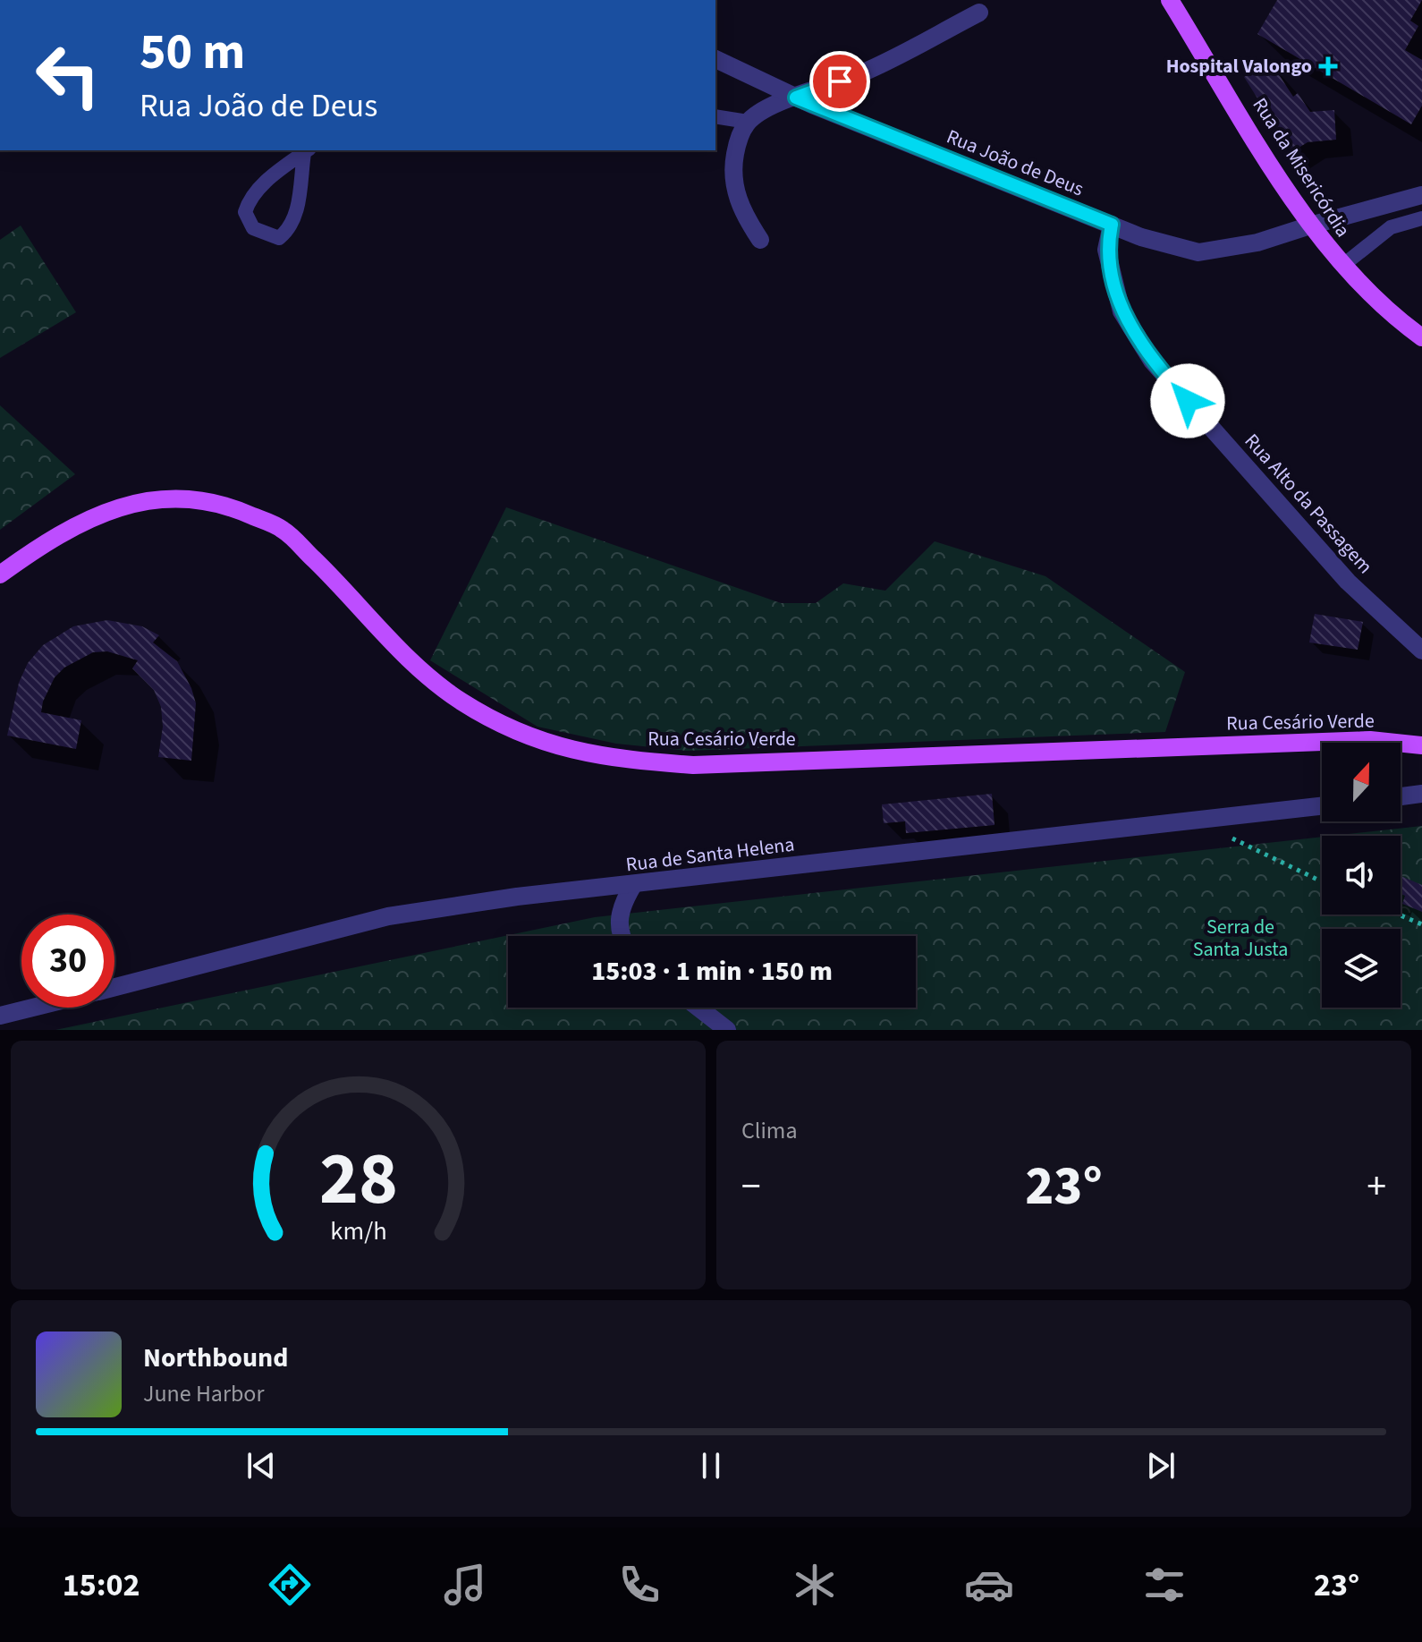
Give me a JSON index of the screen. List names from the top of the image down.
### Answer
{
  "streets": {
    "main road": ["Rua da Misericórdia", "Rua Cesário Verde"],
    "street": ["Rua João de Deus", "Rua Alto da Passagem", "Rua de Santa Helena"]
  },
  "crossings": [
    ["Rua João de Deus", "Rua da Misericórdia"],
    ["Rua João de Deus", "Rua Alto da Passagem"]
  ],
  "parks": ["Serra de Santa Justa"],
  "places": {
    "health": ["Hospital Valongo"]
  },
  "north": "top",
  "page": {
    "turn": ["50 m", "Rua João de Deus"],
    "limit": "30",
    "trip": "15:03 · 1 min · 150 m",
    "tile": "Clima",
    "heat": ["−", "23°", "+"],
    "song": ["Northbound", "June Harbor"],
    "tabs": ["15:02", "23°"],
    "gauge": ["28", "km/h"]
  }
}
